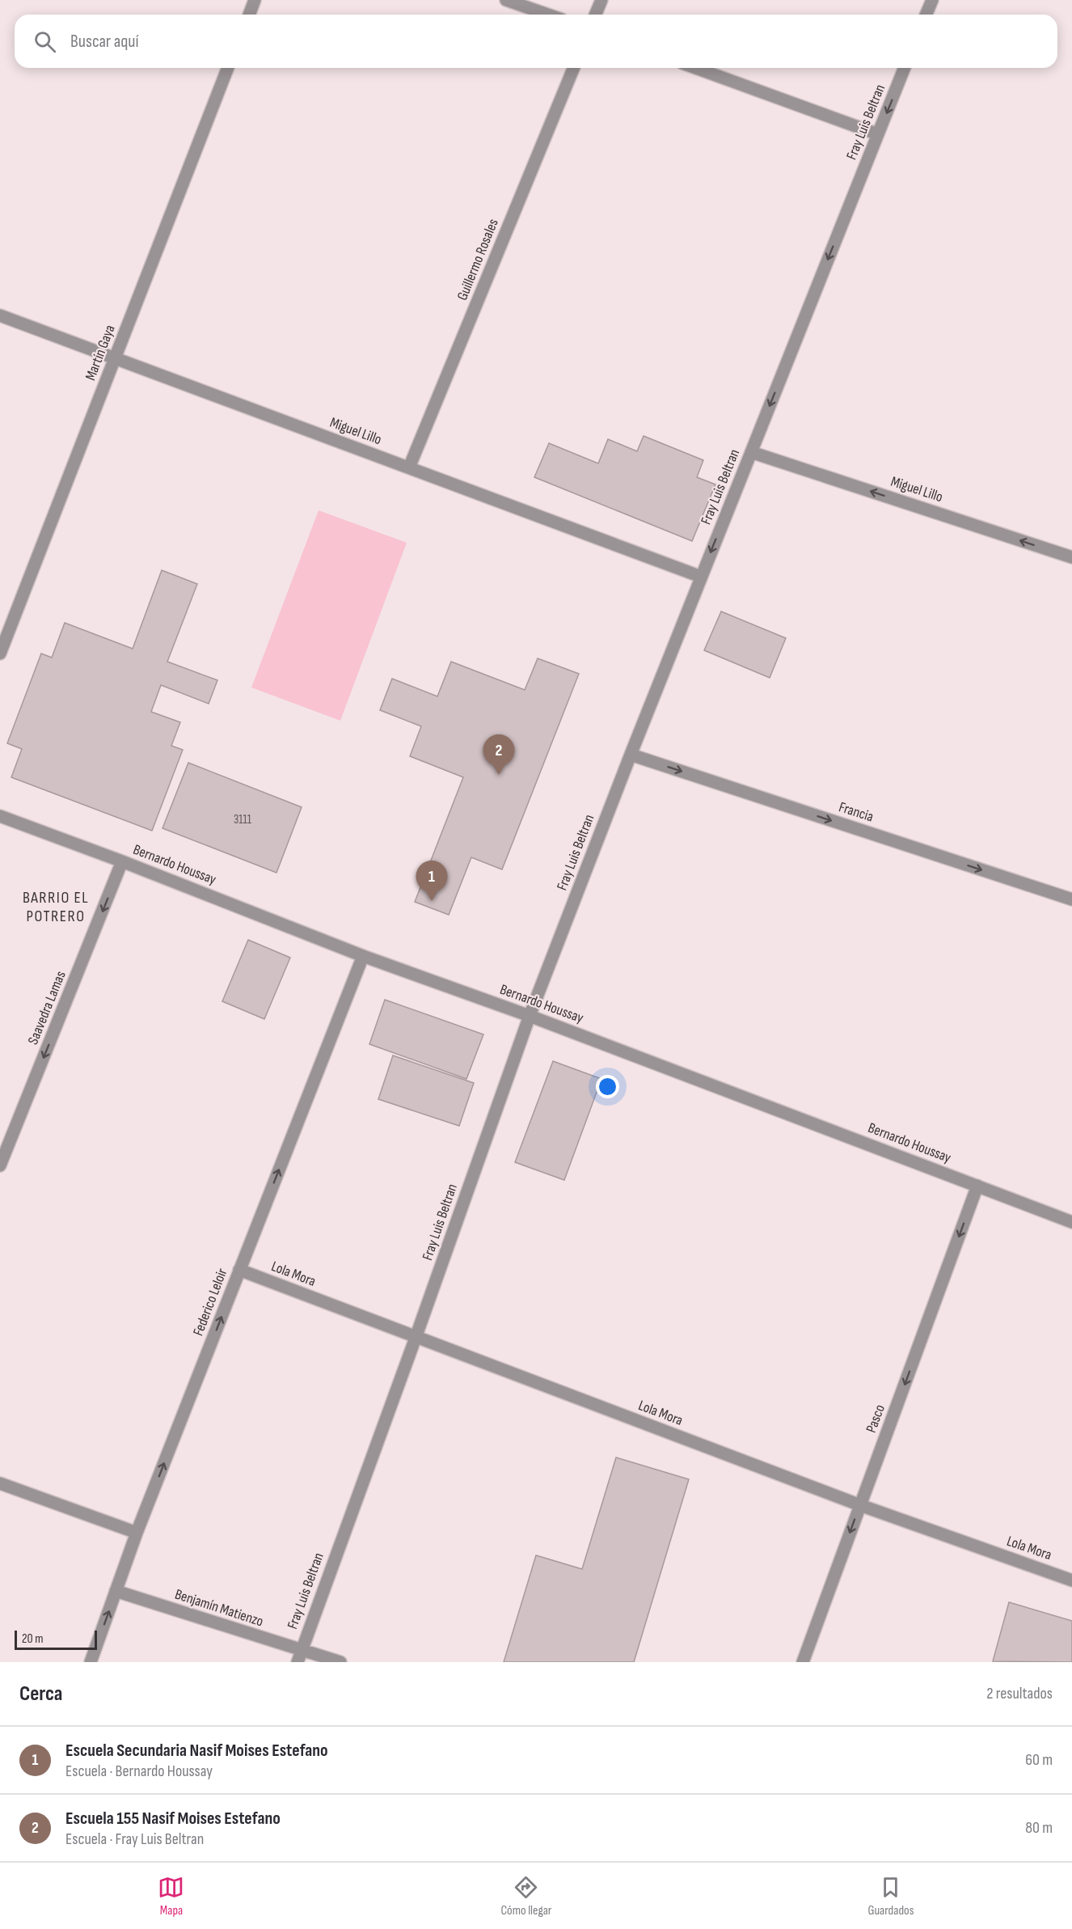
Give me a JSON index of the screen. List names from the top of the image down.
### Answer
{
  "streets": {
    "street": [
      "Fray Luis Beltran",
      "Guillermo Rosales",
      "Martín Gaya",
      "Miguel Lillo",
      "Francia",
      "Bernardo Houssay",
      "Saavedra Lamas",
      "Lola Mora",
      "Federico Leloir",
      "Pasco",
      "Benjamín Matienzo"
    ]
  },
  "crossings": [
    ["Fray Luis Beltran", "Miguel Lillo"],
    ["Fray Luis Beltran", "Francia"],
    ["Fray Luis Beltran", "Bernardo Houssay"],
    ["Fray Luis Beltran", "Lola Mora"],
    ["Fray Luis Beltran", "Benjamín Matienzo"],
    ["Guillermo Rosales", "Miguel Lillo"],
    ["Martín Gaya", "Miguel Lillo"],
    ["Bernardo Houssay", "Saavedra Lamas"],
    ["Bernardo Houssay", "Federico Leloir"],
    ["Bernardo Houssay", "Pasco"],
    ["Lola Mora", "Federico Leloir"],
    ["Lola Mora", "Pasco"],
    ["Federico Leloir", "Benjamín Matienzo"]
  ],
  "one_way": [
    "Francia",
    "Saavedra Lamas",
    "Federico Leloir",
    "Pasco"
  ],
  "districts": ["BARRIO EL POTRERO"],
  "house_numbers": ["3111"],
  "scale_bar": "20 m",
  "page": {
    "search": "Buscar aquí",
    "pins": ["2", "1"],
    "scale": "20 m",
    "heading": ["Cerca", "2 resultados"],
    "list": [
      {
        "mark": "1",
        "name": "Escuela Secundaria Nasif Moises Estefano",
        "note": "Escuela · Bernardo Houssay",
        "value": "60 m"
      },
      {
        "mark": "2",
        "name": "Escuela 155 Nasif Moises Estefano",
        "note": "Escuela · Fray Luis Beltran",
        "value": "80 m"
      }
    ],
    "nav": ["Mapa", "Cómo llegar", "Guardados"]
  }
}
